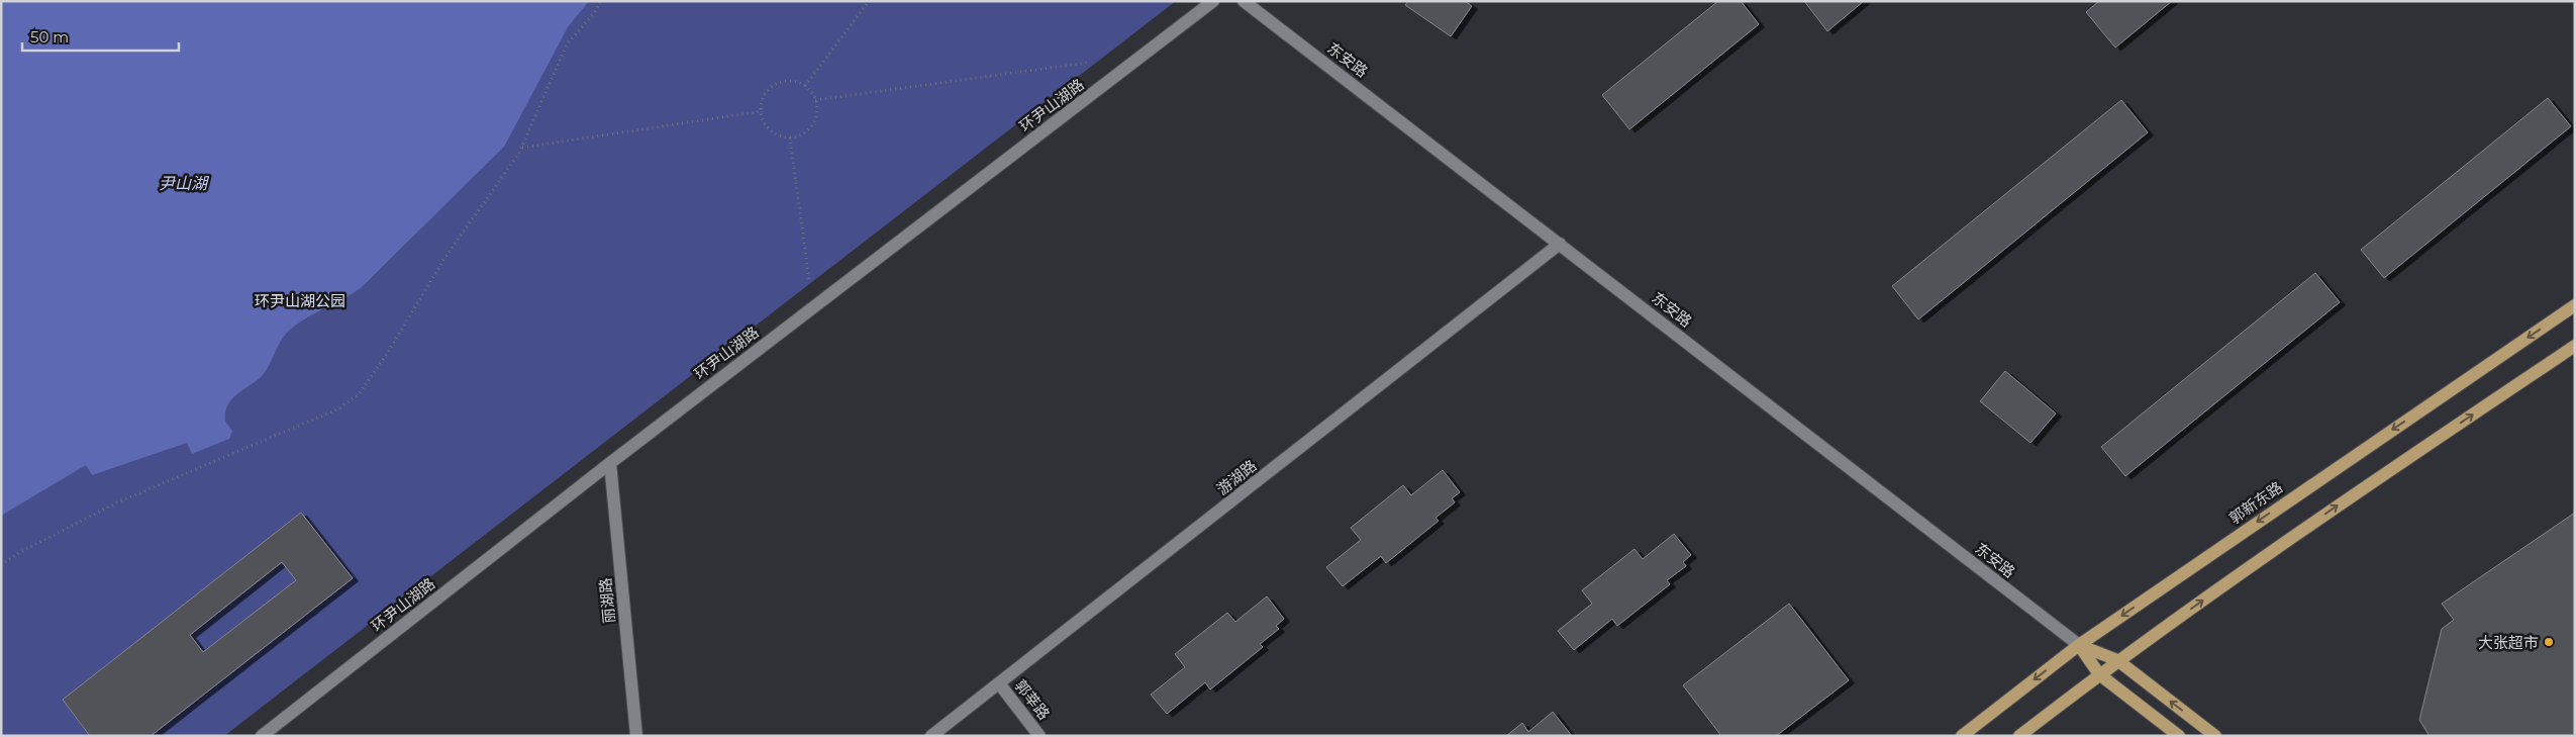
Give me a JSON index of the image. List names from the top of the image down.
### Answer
{
  "streets": {
    "main road": ["东安路", "郭新东路"],
    "street": [
      "环尹山湖路",
      "游湖路",
      "丽湖路",
      "郭莘路"
    ]
  },
  "crossings": [
    ["东安路", "游湖路"],
    ["东安路", "郭新东路"],
    ["环尹山湖路", "丽湖路"],
    ["游湖路", "郭莘路"]
  ],
  "water": ["尹山湖"],
  "parks": ["环尹山湖公园"],
  "places": ["大张超市"],
  "scale_bar": "50 m"
}
